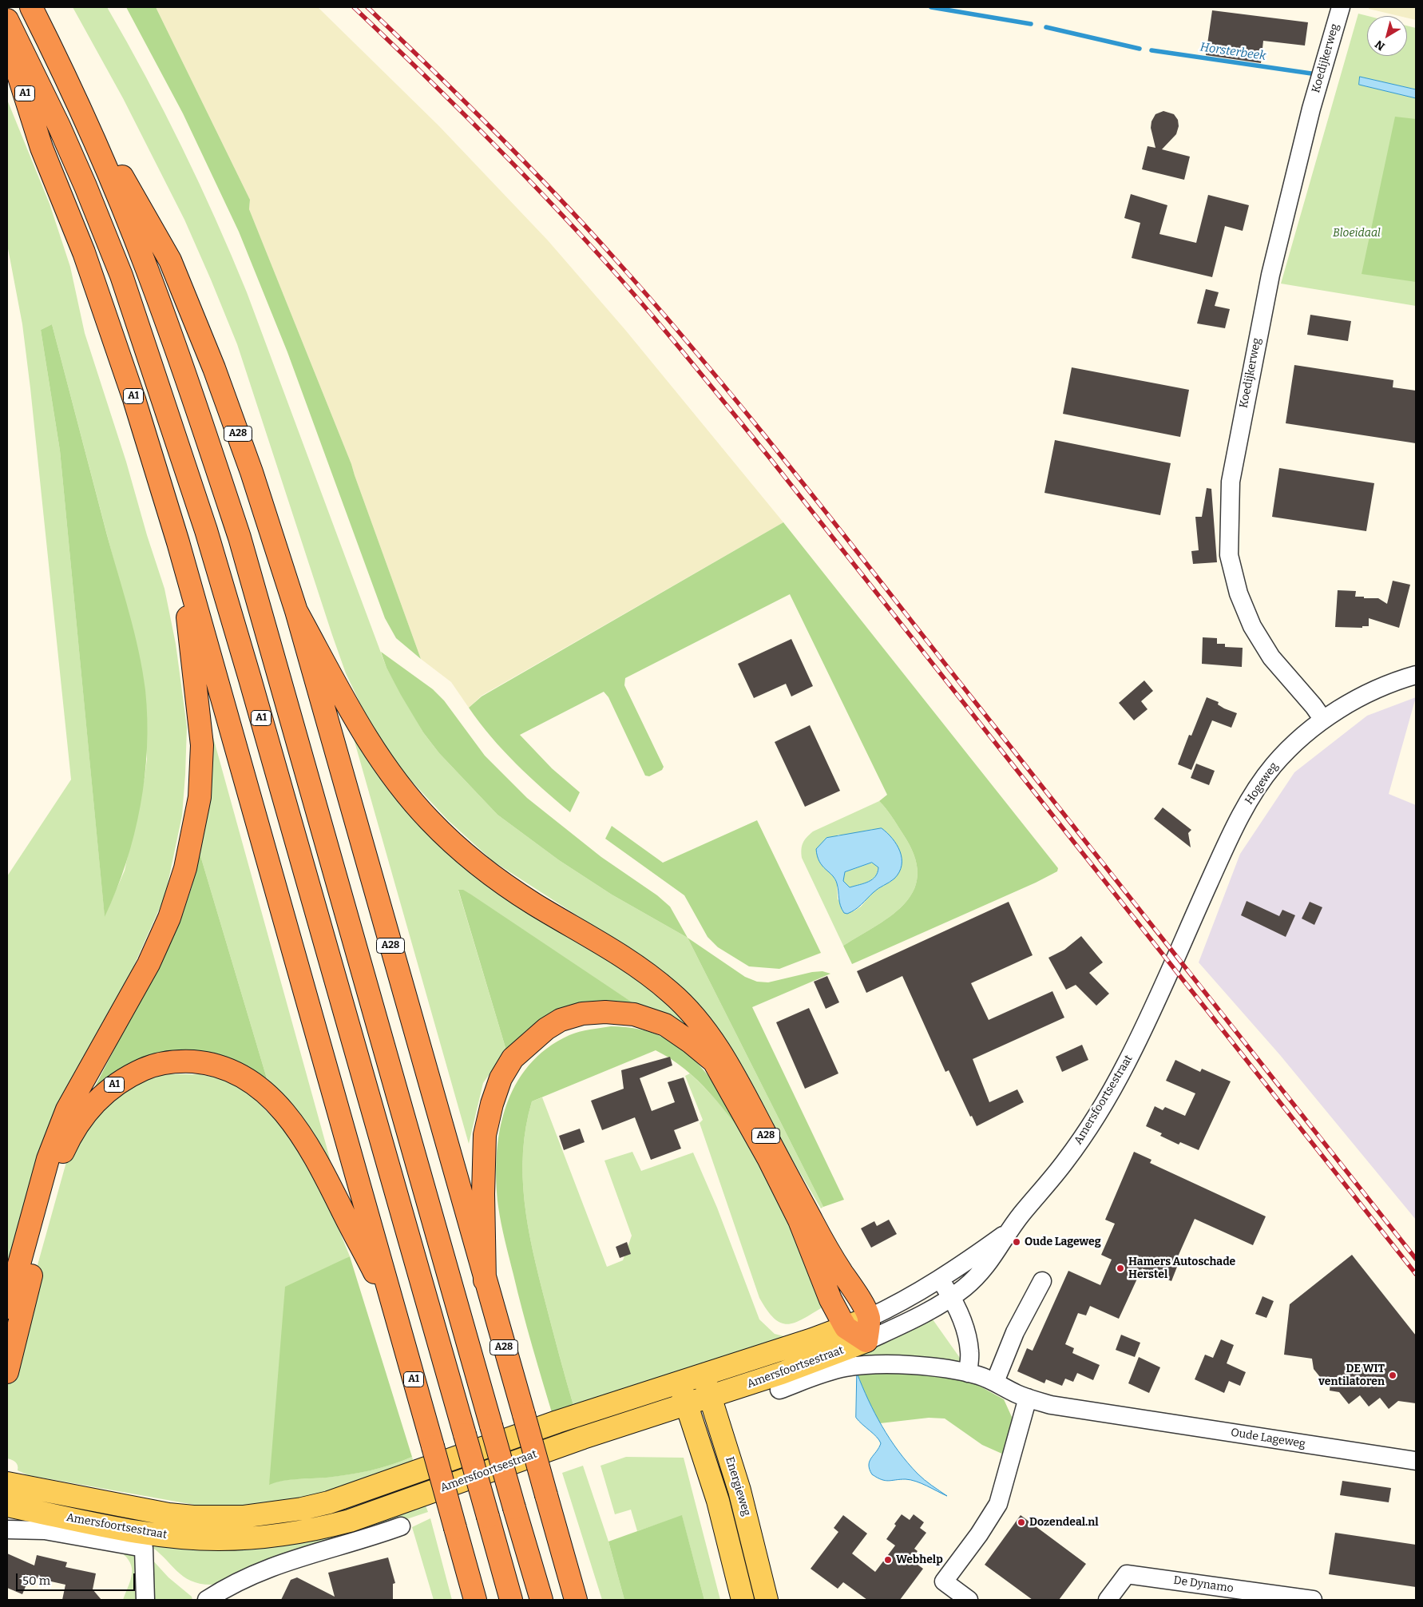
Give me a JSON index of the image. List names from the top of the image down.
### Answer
{
  "streets": {
    "highway": ["A1", "A28"],
    "main road": ["Amersfoortsestraat", "Energieweg"],
    "street": [
      "Koedijkerweg",
      "Hogeweg",
      "Oude Lageweg",
      "De Dynamo"
    ]
  },
  "crossings": [
    ["Koedijkerweg", "Hogeweg"],
    ["A28", "Amersfoortsestraat"],
    ["Hogeweg", "Amersfoortsestraat"],
    ["Amersfoortsestraat", "Oude Lageweg"],
    ["Amersfoortsestraat", "Energieweg"]
  ],
  "water": ["Horsterbeek"],
  "parks": ["Bloeidaal"],
  "places": [
    "Oude Lageweg",
    "Hamers Autoschade Herstel",
    "DE WIT ventilatoren",
    "Dozendeal.nl",
    "Webhelp"
  ],
  "scale_bar": "50 m",
  "north": "bottom left"
}
